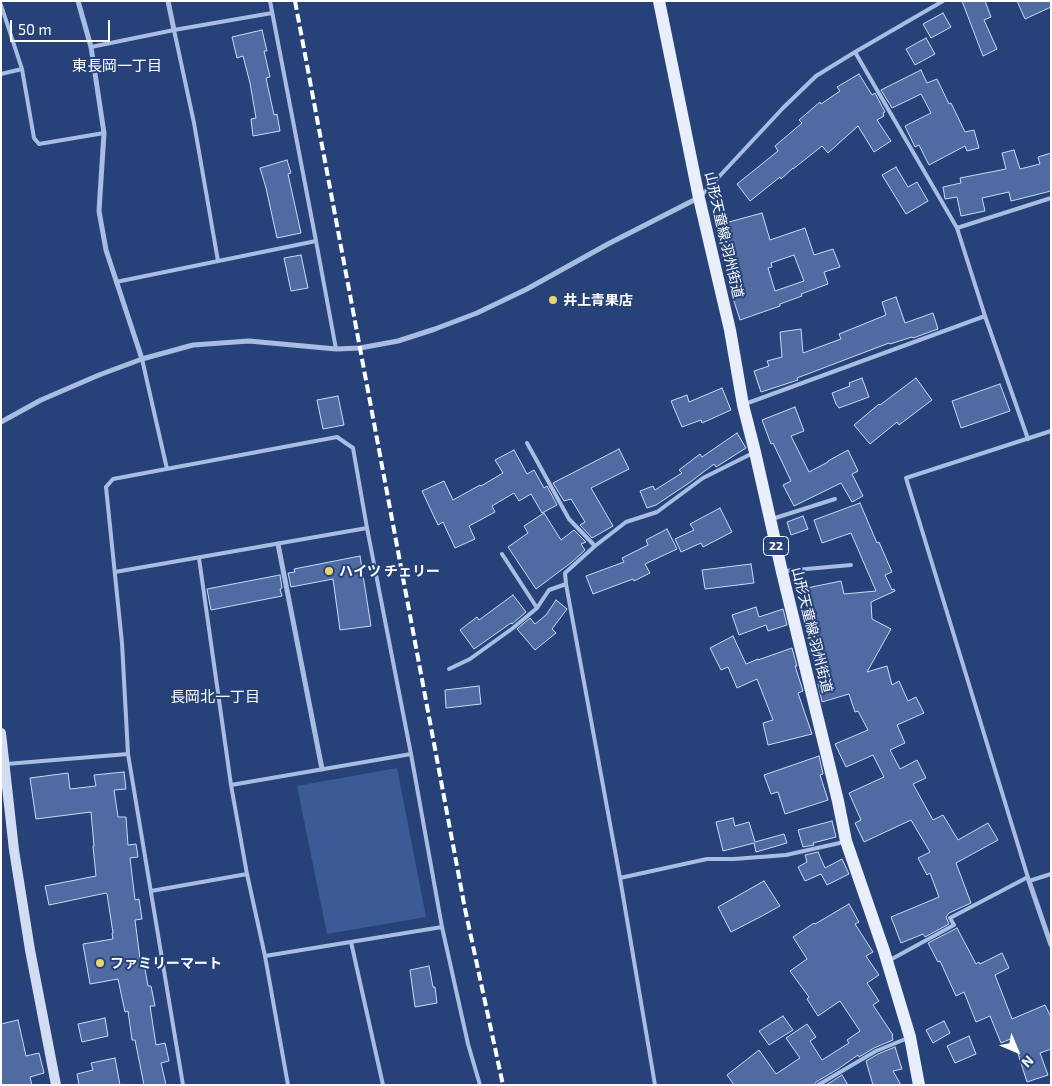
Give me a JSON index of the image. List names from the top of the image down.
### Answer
{
  "streets": {
    "main road": ["山形天童線;羽州街道", "22"]
  },
  "districts": ["東長岡一丁目", "長岡北一丁目"],
  "places": ["井上青果店", "ハイツ チェリー", "ファミリーマート"],
  "scale_bar": "50 m",
  "north": "bottom right"
}
